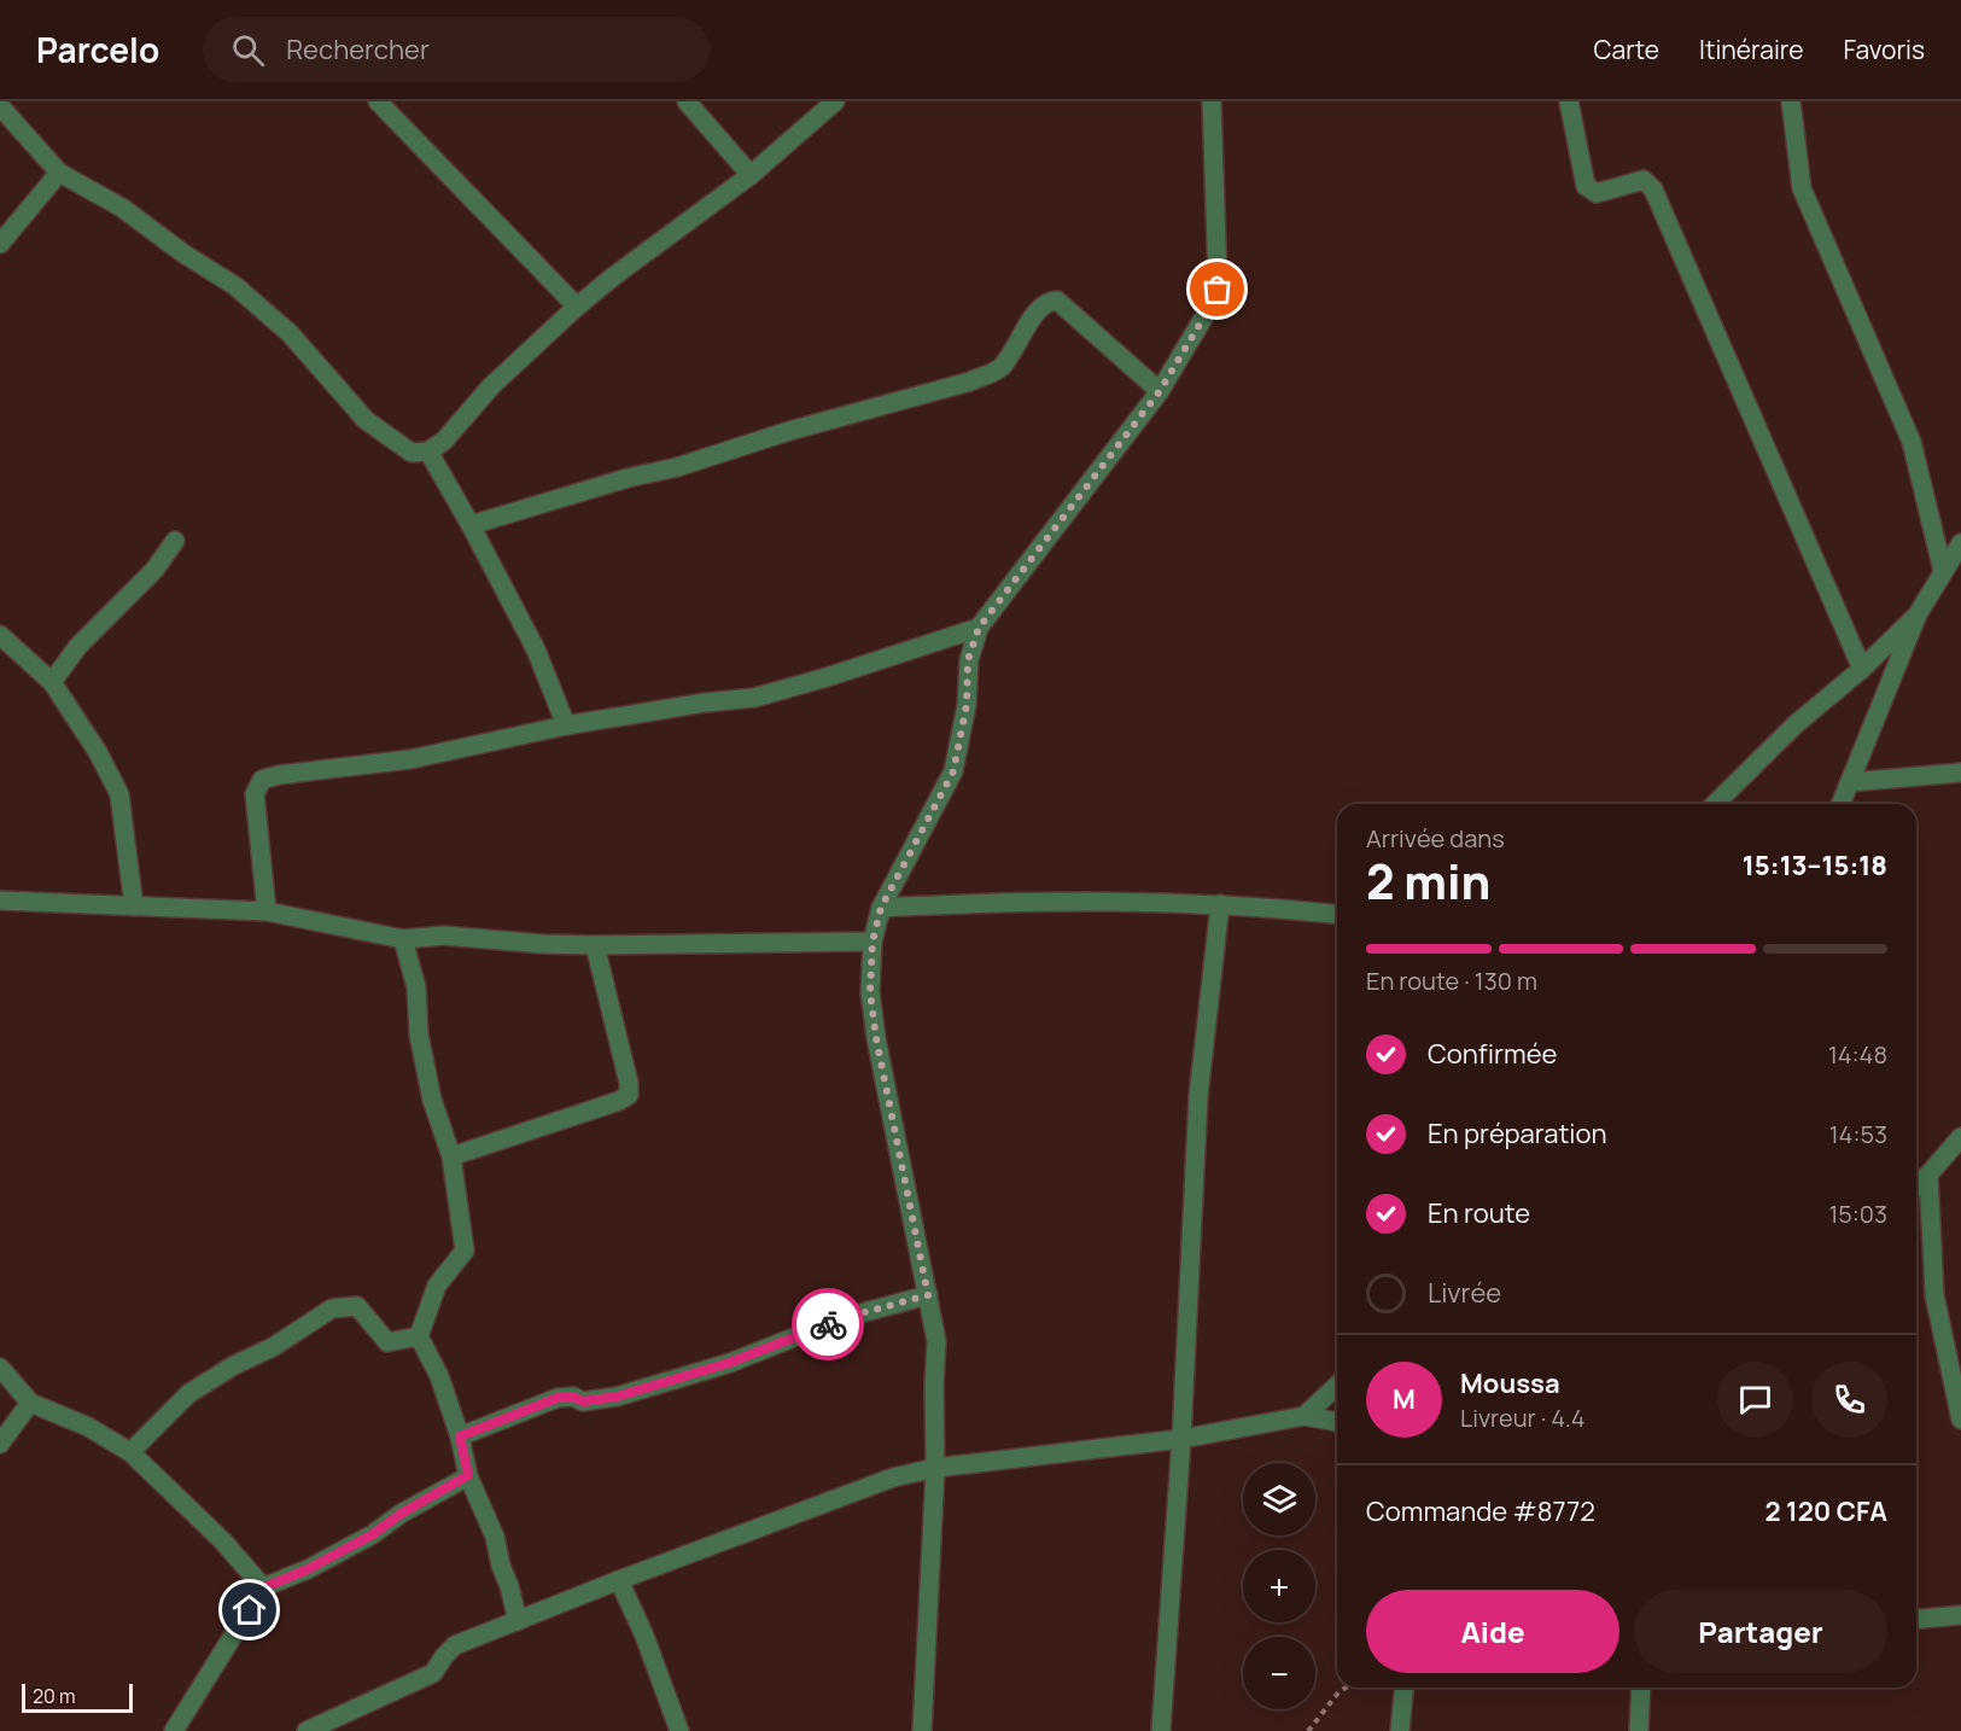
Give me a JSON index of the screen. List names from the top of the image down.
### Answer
{
  "scale_bar": "20 m",
  "page": {
    "header": "Parcelo",
    "search": "Rechercher",
    "nav": ["Carte", "Itinéraire", "Favoris"],
    "heading": ["2 min", "Arrivée dans", "15:13–15:18"],
    "panel": [
      "Moussa",
      "Livreur · 4.4",
      "Commande #8772",
      "2 120 CFA"
    ],
    "bar": "En route · 130 m",
    "list": [
      ["Confirmée", "14:48"],
      ["En préparation", "14:53"],
      ["En route", "15:03"],
      "Livrée"
    ],
    "round": "M",
    "map_buttons": ["+", "−"],
    "buttons": ["Aide", "Partager"],
    "scale": "20 m"
  }
}
